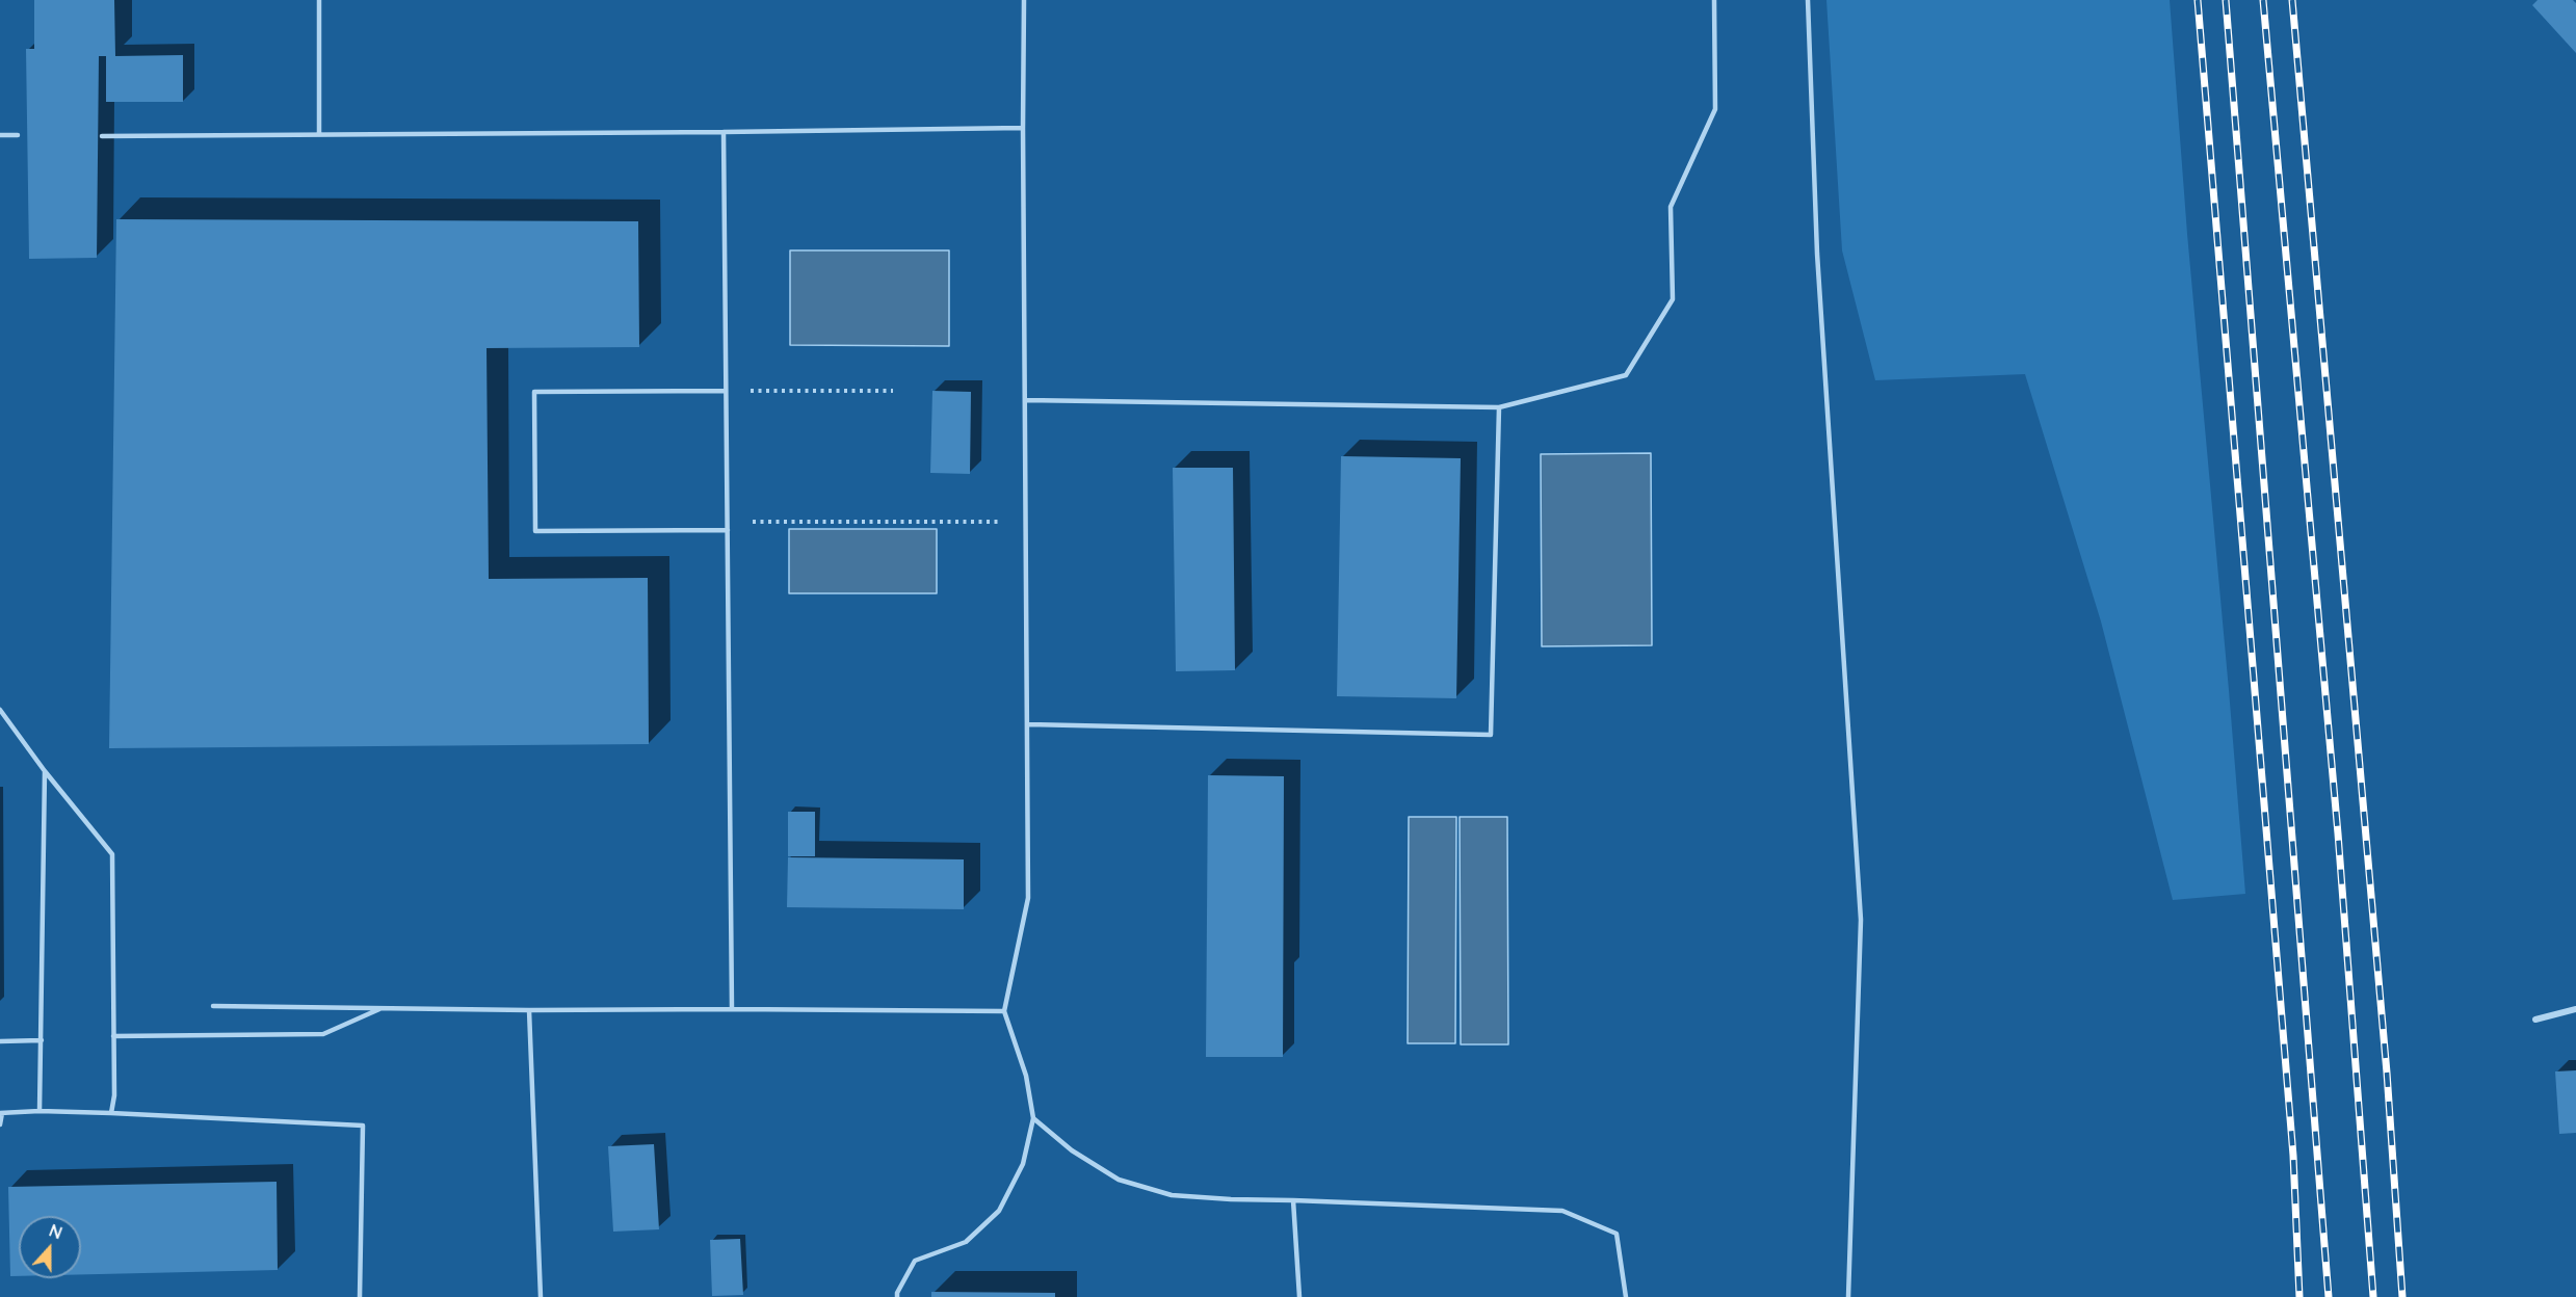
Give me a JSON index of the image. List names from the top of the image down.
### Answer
{
  "north": "top"
}
